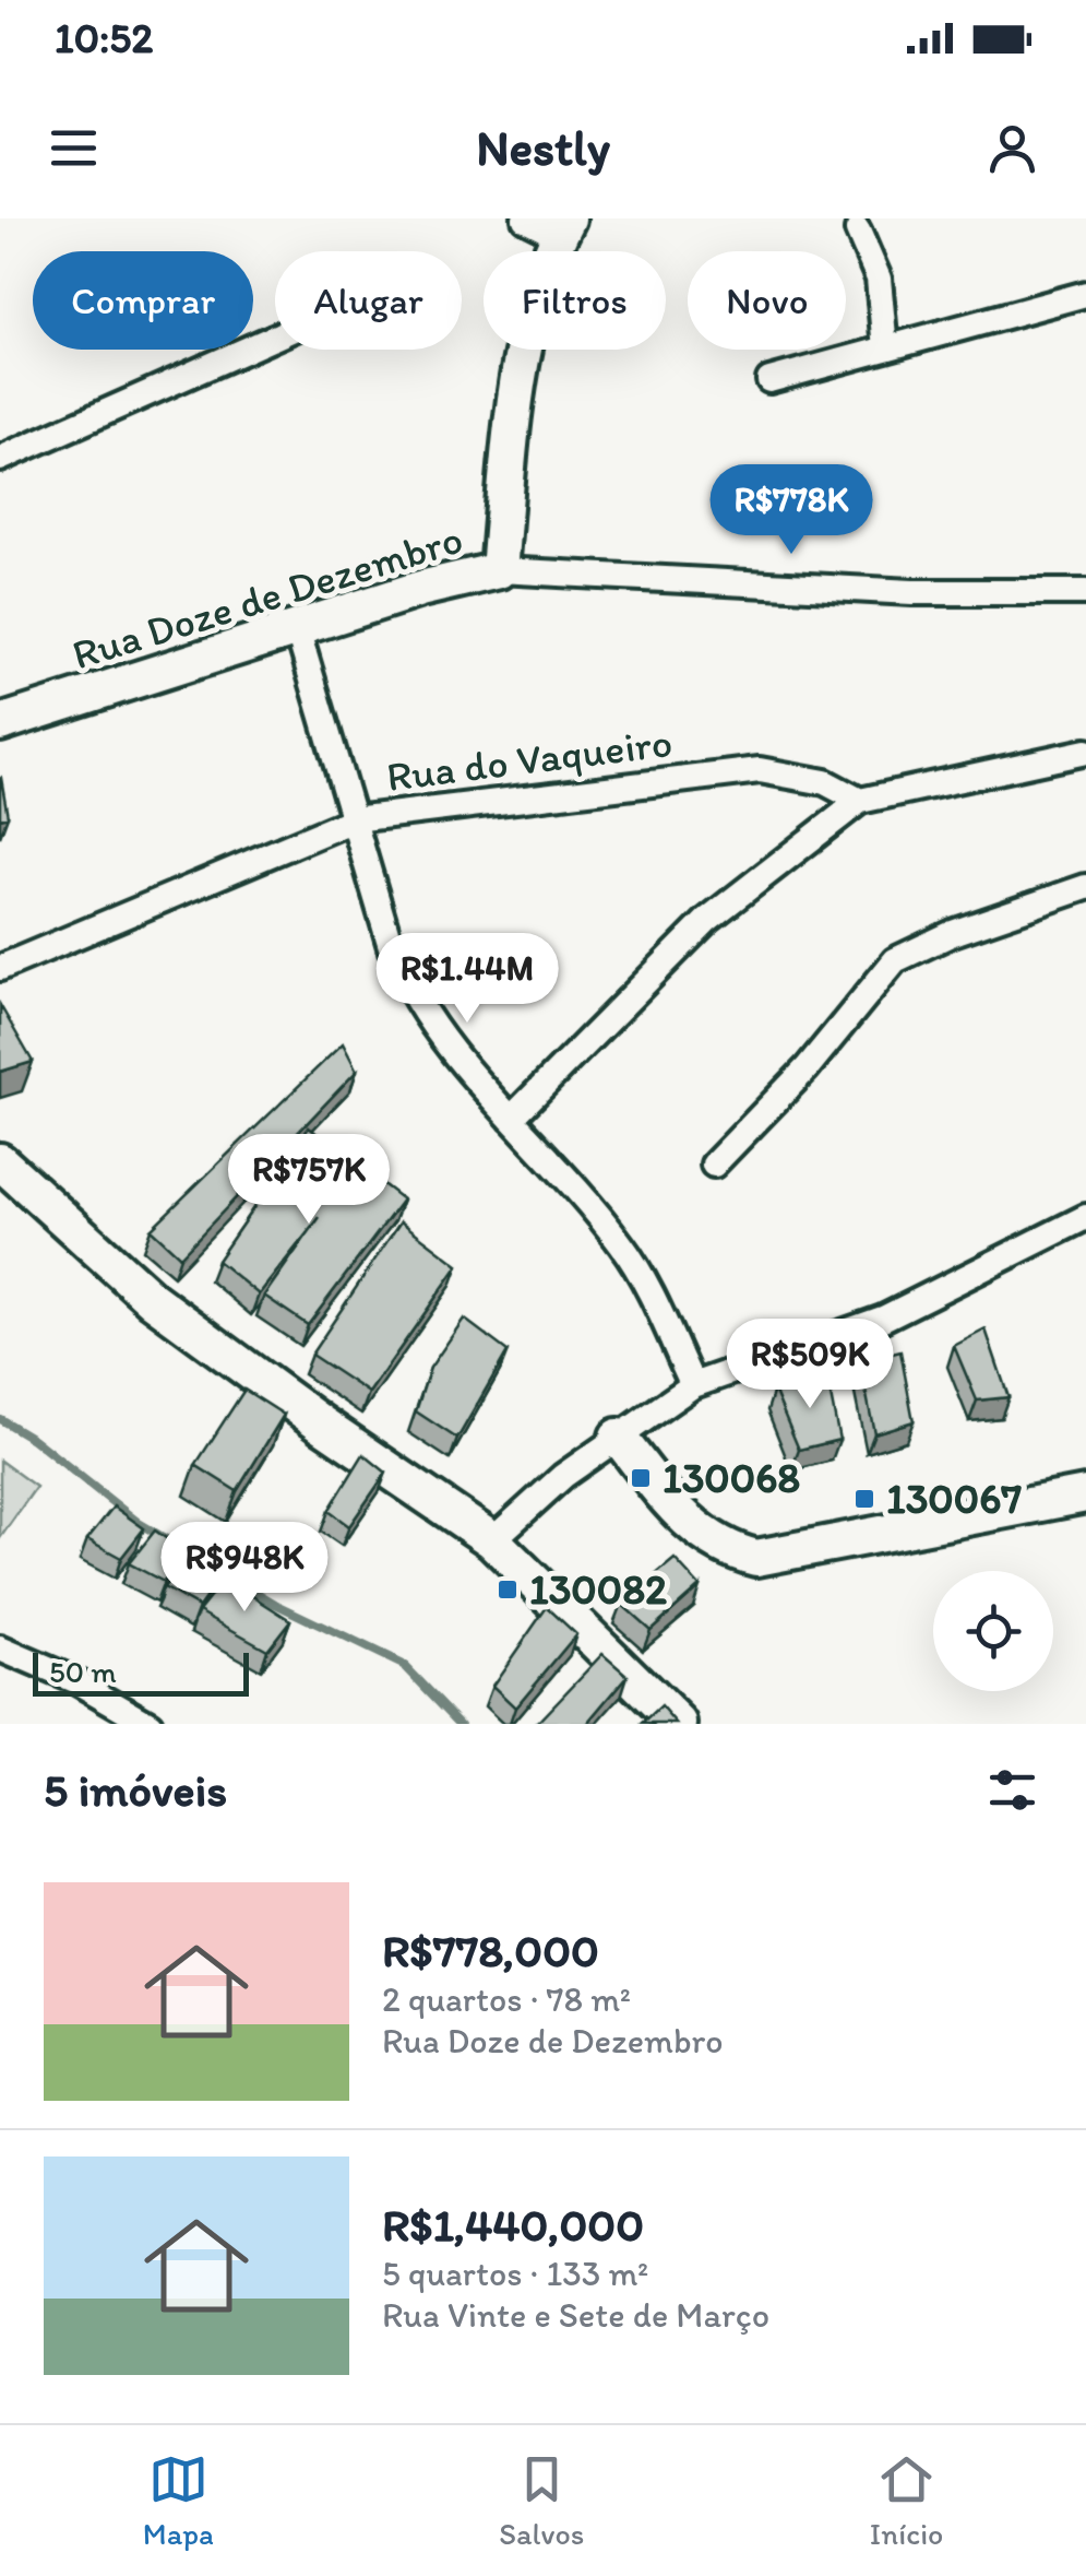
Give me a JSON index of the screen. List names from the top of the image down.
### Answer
{
  "streets": {
    "street": ["Rua Doze de Dezembro", "Rua do Vaqueiro"]
  },
  "places": {
    "transit": ["130068", "130067", "130082"]
  },
  "scale_bar": "50 m",
  "page": {
    "status": "10:52",
    "header": "Nestly",
    "chip": [
      "Comprar",
      "Alugar",
      "Filtros",
      "Novo"
    ],
    "price": [
      "R$778K",
      "R$1.44M",
      "R$757K",
      "R$509K",
      "R$948K"
    ],
    "scale": "50 m",
    "heading": "5 imóveis",
    "list": [
      {
        "name": "R$778,000",
        "note": "2 quartos · 78 m² · Rua Doze de Dezembro"
      },
      {
        "name": "R$1,440,000",
        "note": "5 quartos · 133 m² · Rua Vinte e Sete de Março"
      }
    ],
    "tabs": ["Mapa", "Salvos", "Início"]
  }
}
